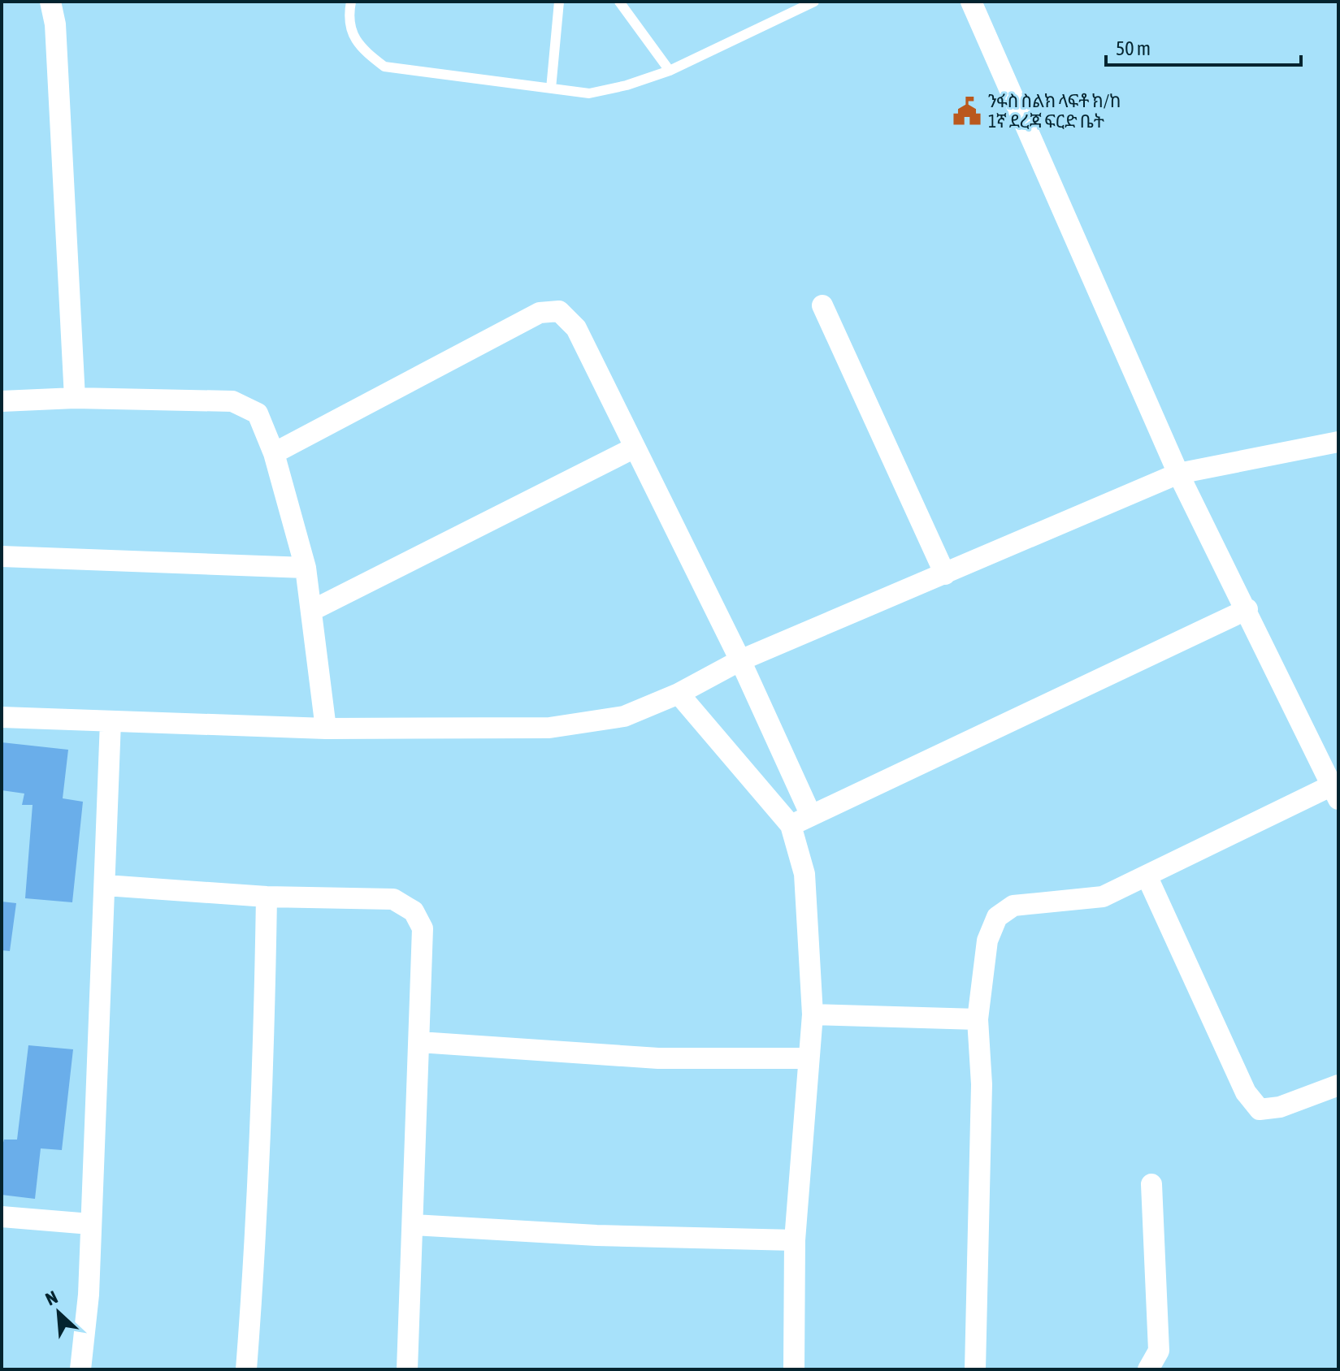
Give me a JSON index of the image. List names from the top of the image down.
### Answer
{
  "places": {
    "public building": ["ንፋስ ስልክ ላፍቶ ክ/ከ 1ኛ ደረጃ ፍርድ ቤት"]
  },
  "scale_bar": "50 m",
  "north": "top left"
}
